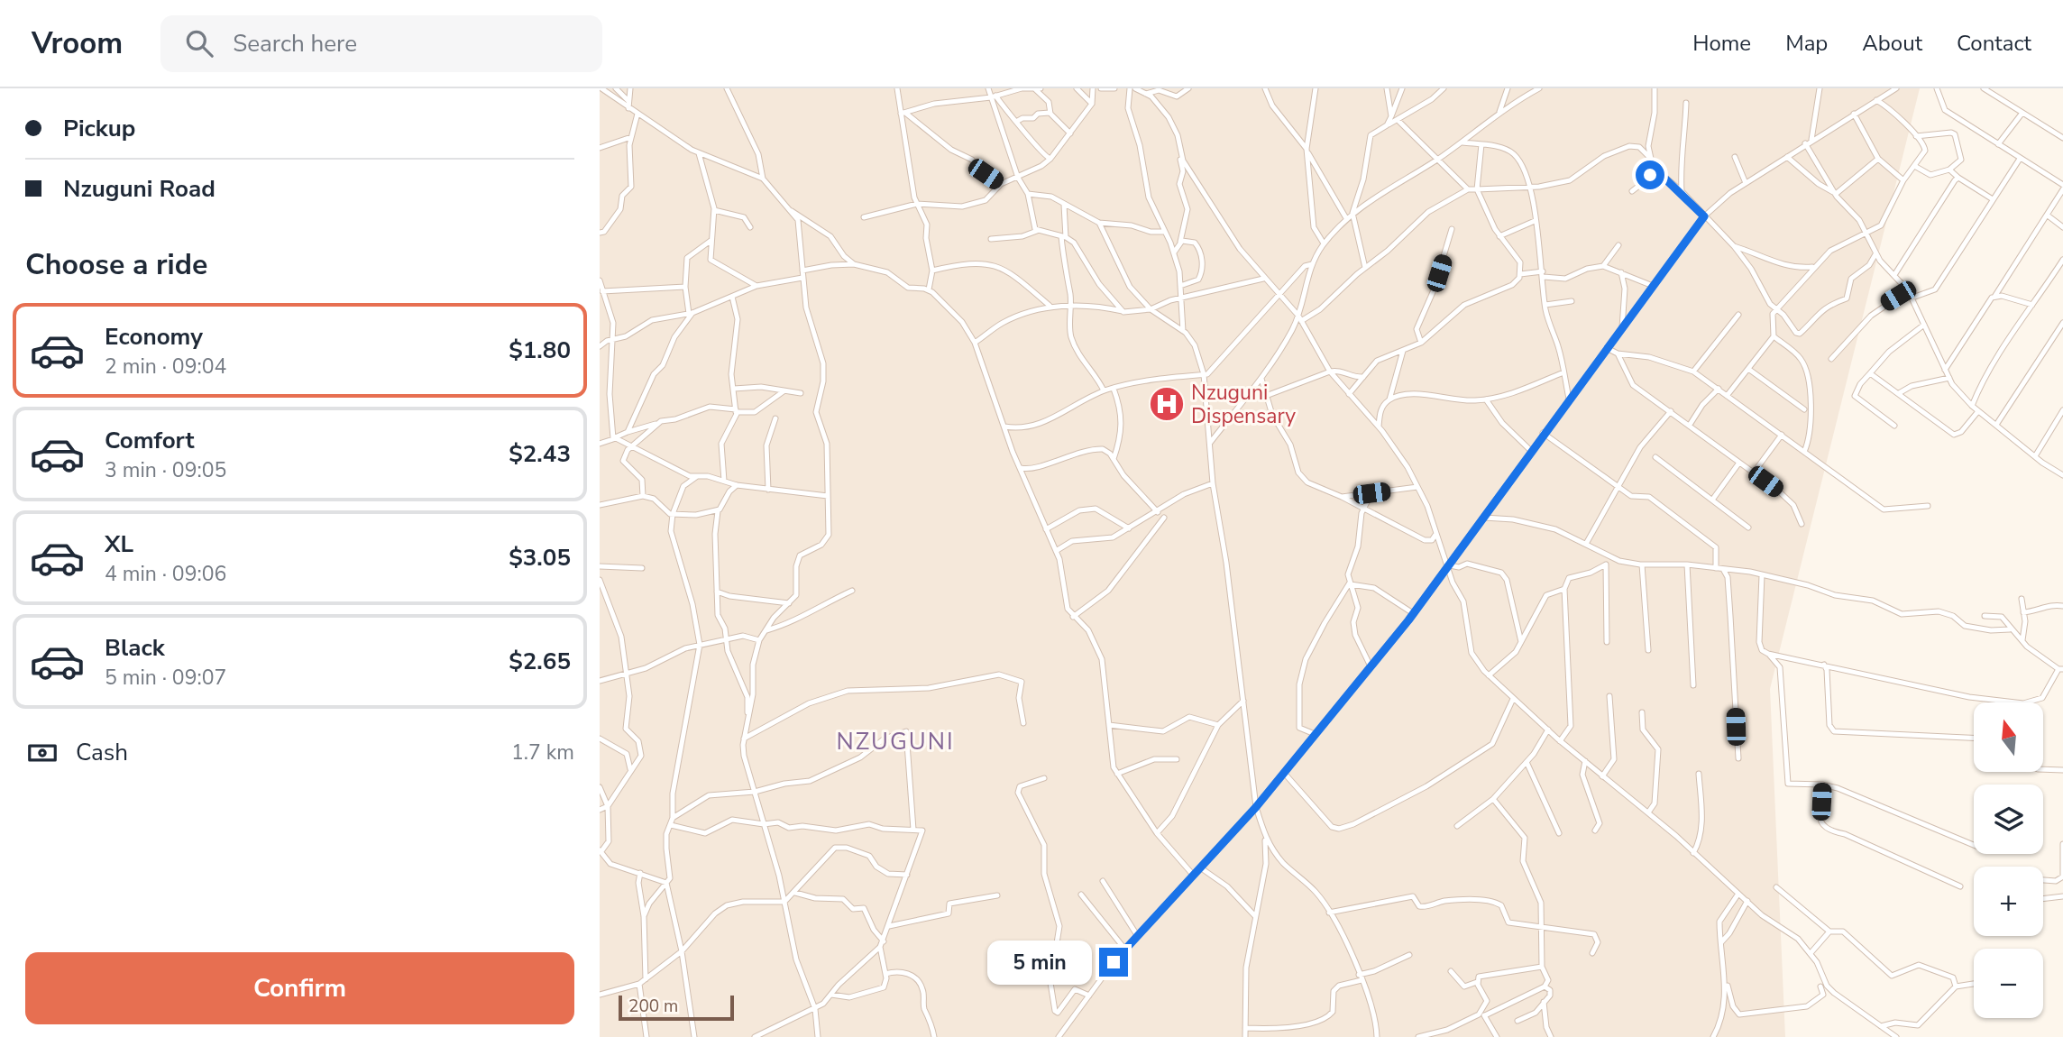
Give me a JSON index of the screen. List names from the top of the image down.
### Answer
{
  "districts": ["NZUGUNI"],
  "places": {
    "hospital": ["Nzuguni Dispensary"]
  },
  "scale_bar": "200 m",
  "north": "top",
  "page": {
    "header": "Vroom",
    "search": "Search here",
    "nav": [
      "Home",
      "Map",
      "About",
      "Contact"
    ],
    "banner": ["Pickup", "Nzuguni Road"],
    "heading": "Choose a ride",
    "list": [
      {
        "name": "Economy",
        "note": "2 min · 09:04",
        "value": "$1.80"
      },
      {
        "name": "Comfort",
        "note": "3 min · 09:05",
        "value": "$2.43"
      },
      {
        "name": "XL",
        "note": "4 min · 09:06",
        "value": "$3.05"
      },
      {
        "name": "Black",
        "note": "5 min · 09:07",
        "value": "$2.65"
      }
    ],
    "map_buttons": ["+", "−"],
    "pay": ["Cash", "1.7 km"],
    "buttons": "Confirm",
    "bubble": "5 min",
    "scale": "200 m"
  }
}
